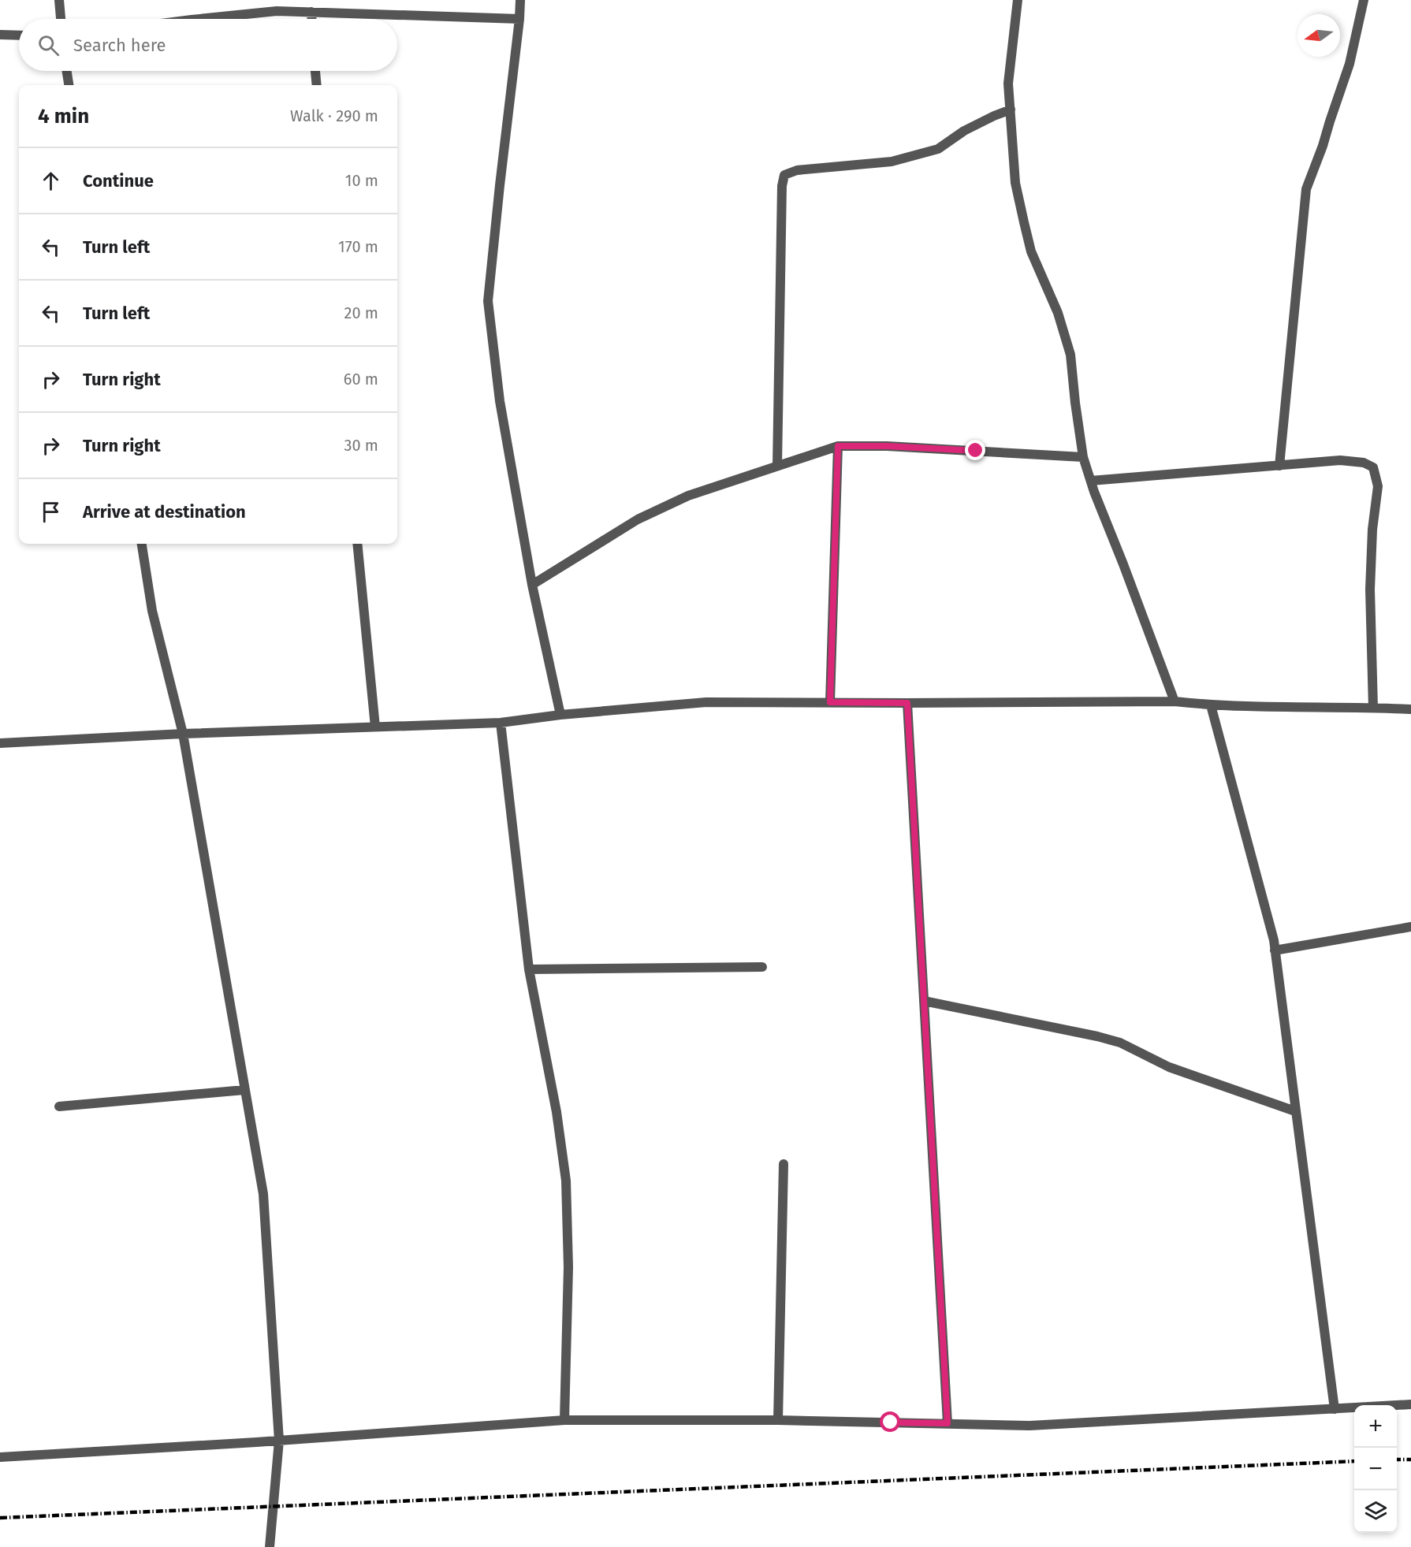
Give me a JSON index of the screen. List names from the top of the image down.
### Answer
{
  "north": "left",
  "page": {
    "search": "Search here",
    "heading": ["4 min", "Walk · 290 m"],
    "list": [
      ["Continue", "10 m"],
      ["Turn left", "170 m"],
      ["Turn left", "20 m"],
      ["Turn right", "60 m"],
      ["Turn right", "30 m"],
      "Arrive at destination"
    ],
    "map_buttons": ["+", "−"]
  }
}
